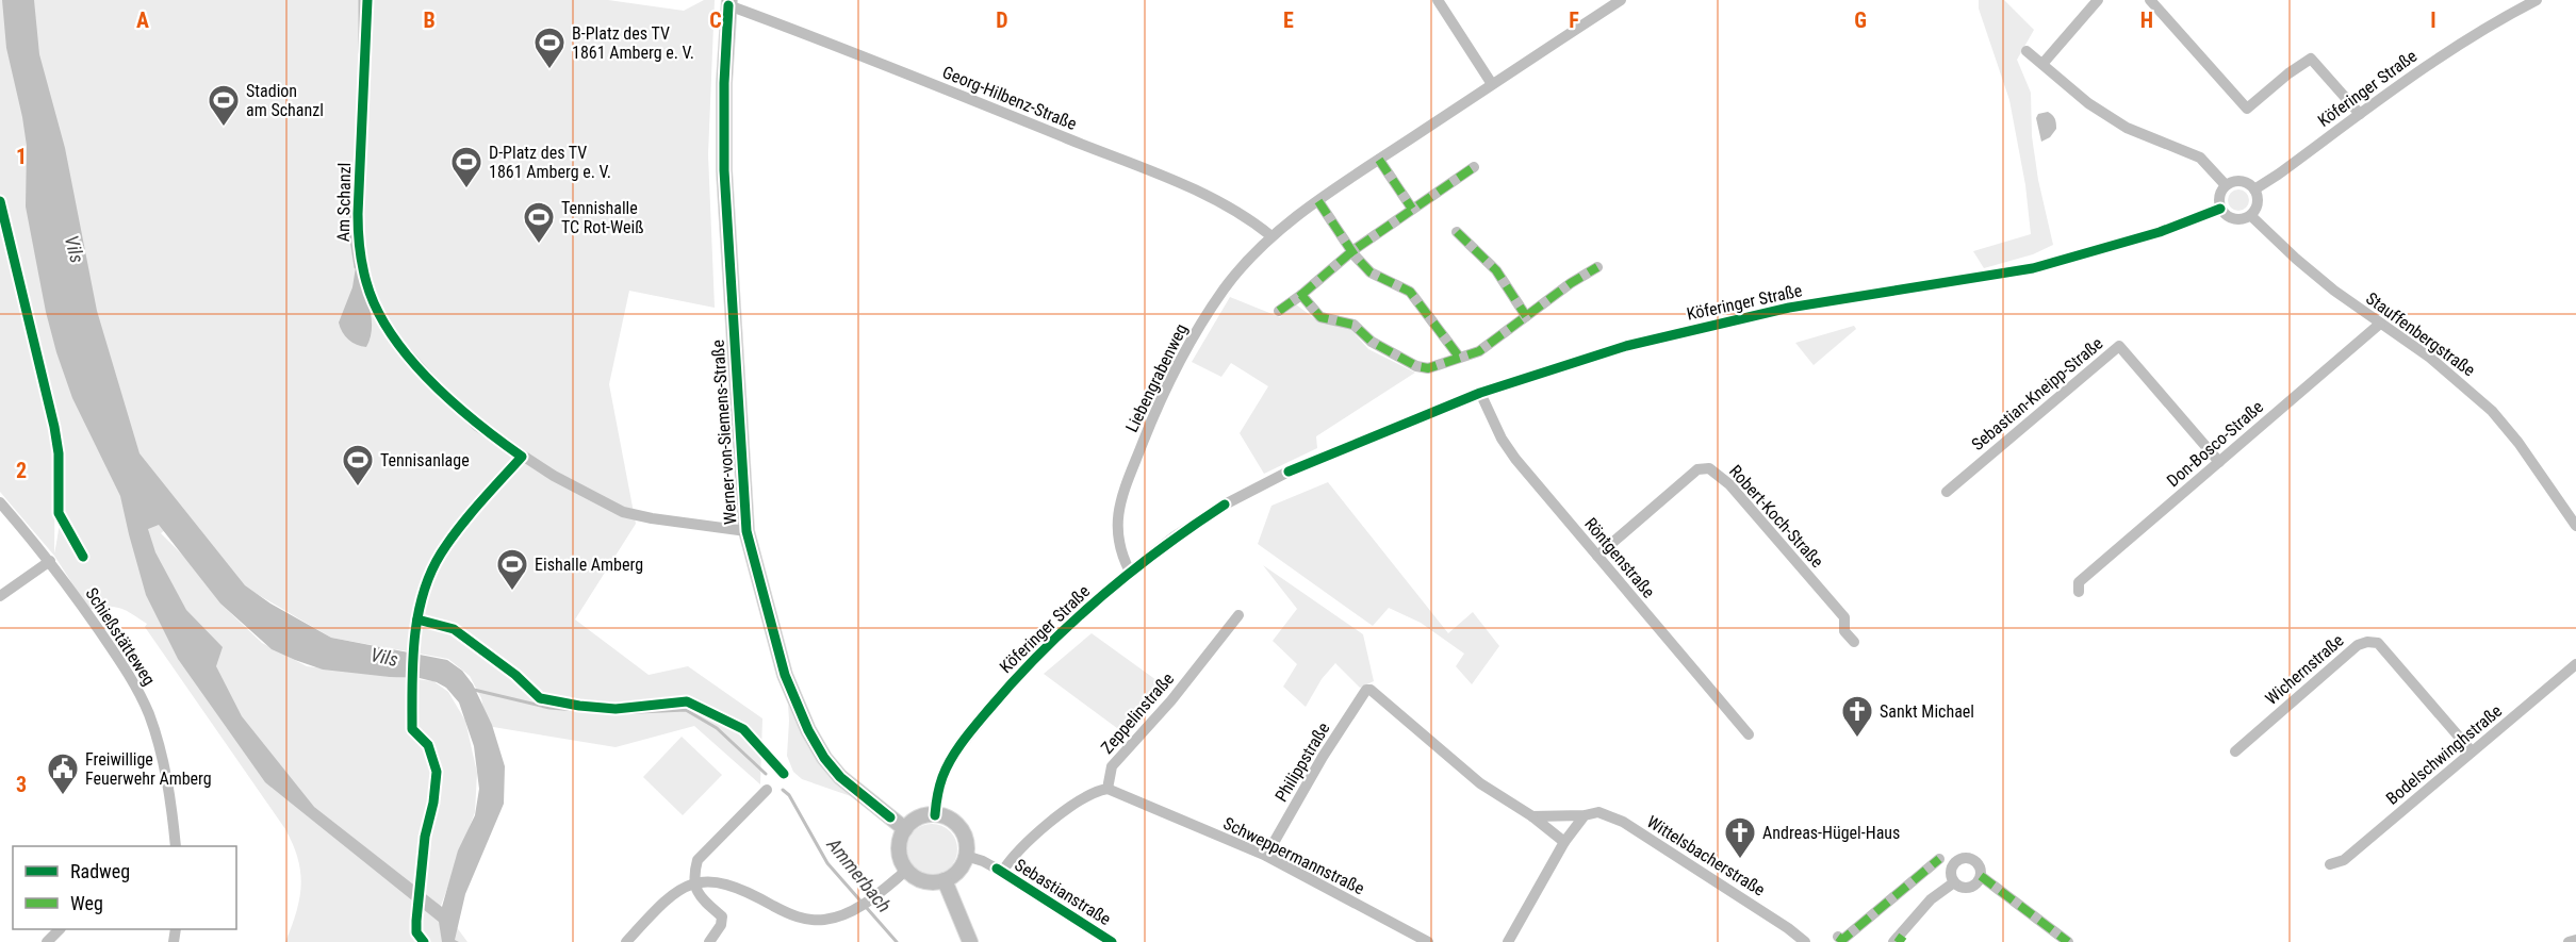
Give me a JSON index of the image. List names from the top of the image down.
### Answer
{
  "streets": {
    "main road": ["Werner-von-Siemens-Straße"],
    "street": [
      "Köferinger Straße",
      "Georg-Hilbenz-Straße",
      "Am Schanzl",
      "Stauffenbergstraße",
      "Liebengrabenweg",
      "Sebastian-Kneipp-Straße",
      "Don-Bosco-Straße",
      "Robert-Koch-Straße",
      "Röntgenstraße",
      "Schießstätteweg",
      "Wichernstraße",
      "Zeppelinstraße",
      "Bodelschwinghstraße",
      "Philippstraße",
      "Schweppermannstraße",
      "Wittelsbacherstraße",
      "Sebastianstraße"
    ]
  },
  "crossings": [
    ["Köferinger Straße", "Stauffenbergstraße"],
    ["Köferinger Straße", "Liebengrabenweg"],
    ["Köferinger Straße", "Werner-von-Siemens-Straße"],
    ["Köferinger Straße", "Röntgenstraße"],
    ["Köferinger Straße", "Sebastianstraße"],
    ["Georg-Hilbenz-Straße", "Liebengrabenweg"],
    ["Georg-Hilbenz-Straße", "Werner-von-Siemens-Straße"],
    ["Am Schanzl", "Werner-von-Siemens-Straße"],
    ["Stauffenbergstraße", "Don-Bosco-Straße"],
    ["Sebastian-Kneipp-Straße", "Don-Bosco-Straße"],
    ["Werner-von-Siemens-Straße", "Sebastianstraße"],
    ["Robert-Koch-Straße", "Röntgenstraße"],
    ["Wichernstraße", "Bodelschwinghstraße"],
    ["Zeppelinstraße", "Schweppermannstraße"],
    ["Philippstraße", "Schweppermannstraße"],
    ["Philippstraße", "Wittelsbacherstraße"]
  ],
  "water": ["Vils", "Ammerbach"],
  "places": {
    "sports": [
      "B-Platz des TV 1861 Amberg e. V.",
      "Stadion am Schanzl",
      "D-Platz des TV 1861 Amberg e. V.",
      "Tennishalle TC Rot-Weiß",
      "Tennisanlage",
      "Eishalle Amberg"
    ],
    "church": ["Sankt Michael", "Andreas-Hügel-Haus"],
    "public building": ["Freiwillige Feuerwehr Amberg"]
  },
  "legend": ["Radweg", "Weg"],
  "grid": {
    "columns": [
      "A",
      "B",
      "C",
      "D",
      "E",
      "F",
      "G",
      "H",
      "I"
    ],
    "rows": ["1", "2", "3"]
  }
}
